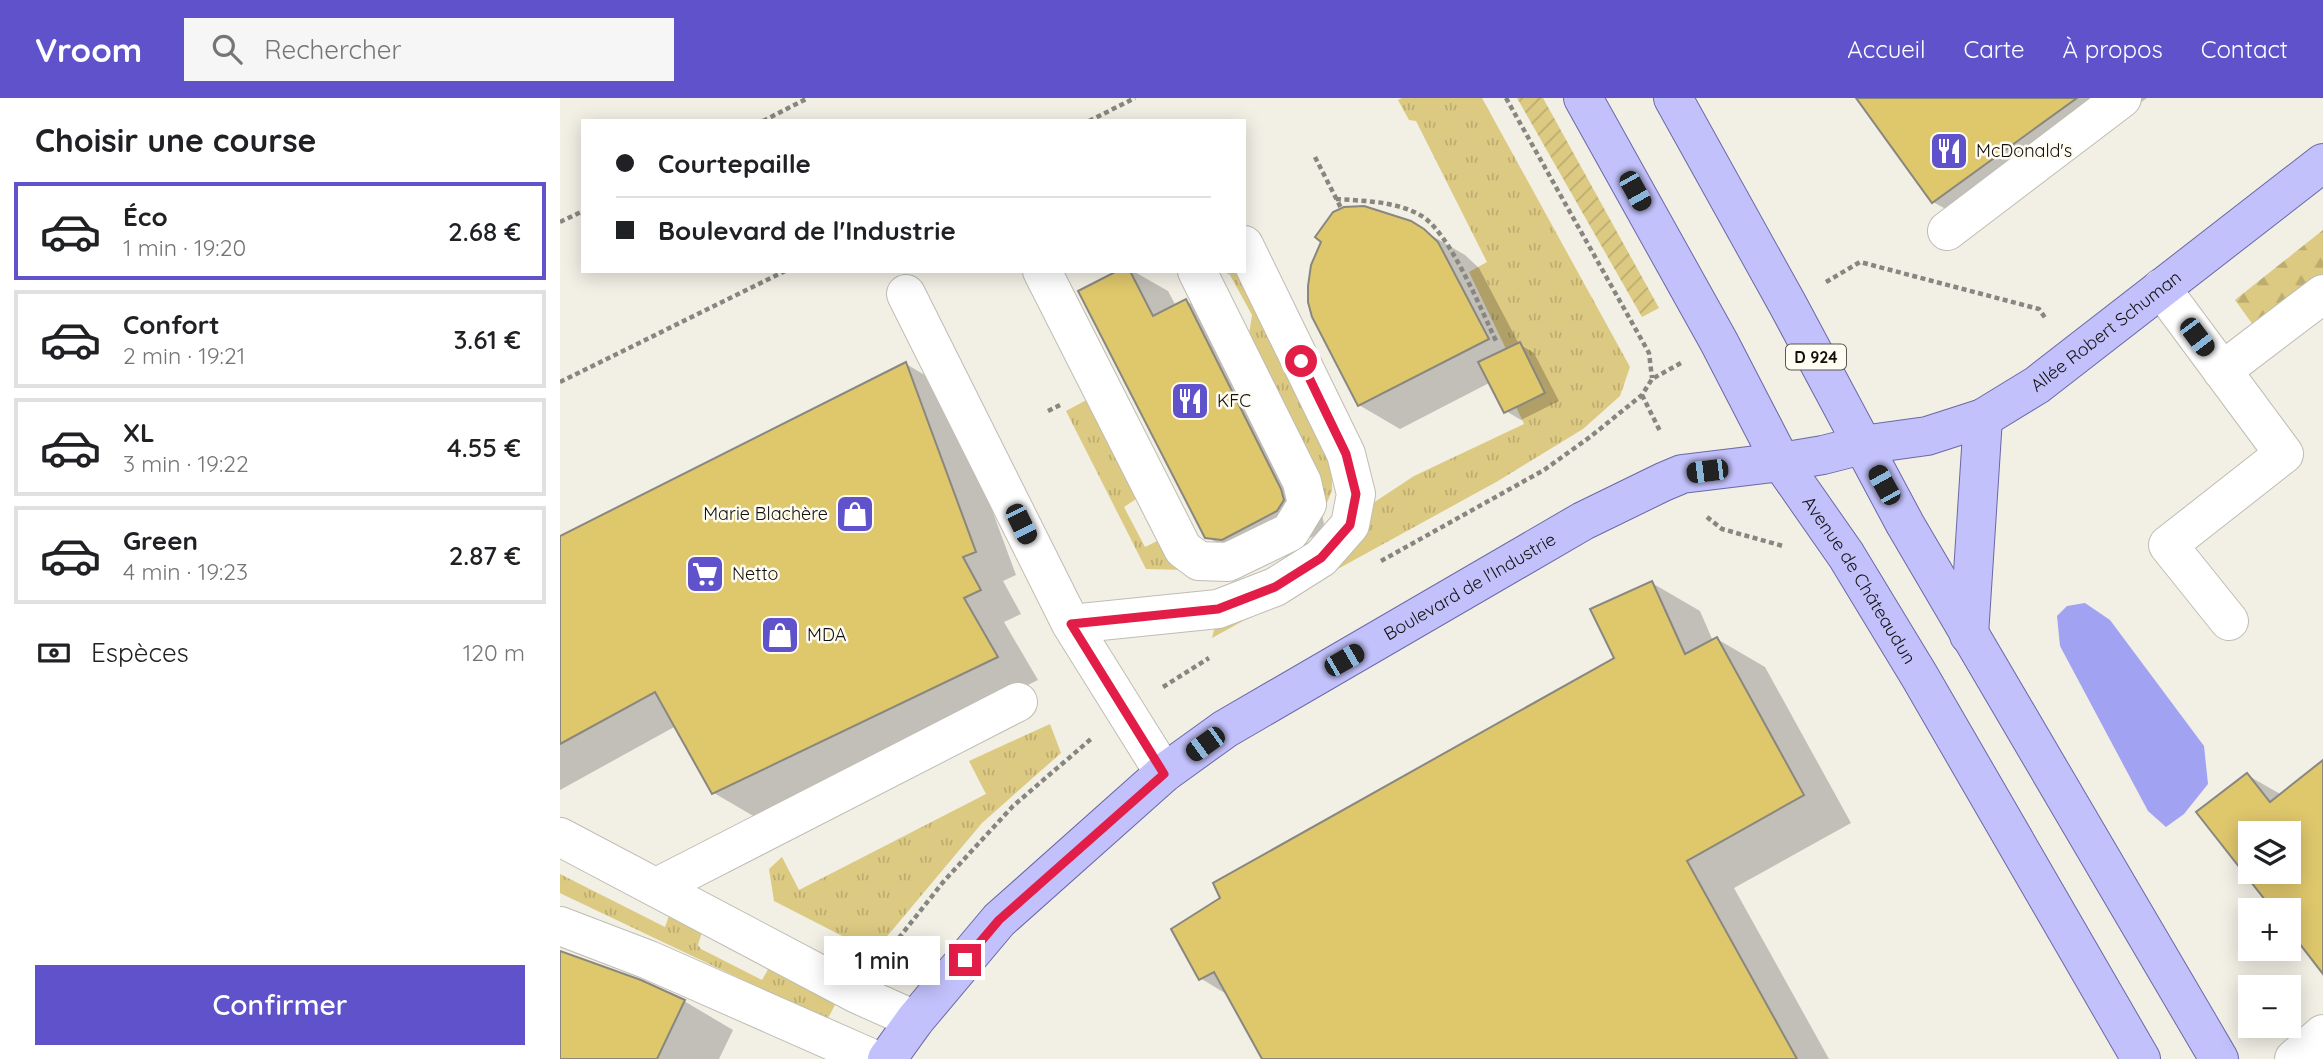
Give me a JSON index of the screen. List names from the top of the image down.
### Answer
{
  "streets": {
    "main road": [
      "Allée Robert Schuman",
      "D 924",
      "Avenue de Châteaudun",
      "Boulevard de l'Industrie"
    ]
  },
  "crossings": [
    ["Allée Robert Schuman", "D 924"],
    ["Allée Robert Schuman", "Boulevard de l'Industrie"],
    ["D 924", "Boulevard de l'Industrie"],
    ["Avenue de Châteaudun", "Boulevard de l'Industrie"]
  ],
  "places": {
    "restaurant": ["McDonald's", "KFC"],
    "shop": ["Marie Blachère", "MDA"],
    "supermarket": ["Netto"]
  },
  "page": {
    "header": "Vroom",
    "search": "Rechercher",
    "nav": [
      "Accueil",
      "Carte",
      "À propos",
      "Contact"
    ],
    "heading": "Choisir une course",
    "banner": ["Courtepaille", "Boulevard de l'Industrie"],
    "list": [
      {
        "name": "Éco",
        "note": "1 min · 19:20",
        "value": "2.68 €"
      },
      {
        "name": "Confort",
        "note": "2 min · 19:21",
        "value": "3.61 €"
      },
      {
        "name": "XL",
        "note": "3 min · 19:22",
        "value": "4.55 €"
      },
      {
        "name": "Green",
        "note": "4 min · 19:23",
        "value": "2.87 €"
      }
    ],
    "pay": ["Espèces", "120 m"],
    "map_buttons": ["+", "−"],
    "bubble": "1 min",
    "buttons": "Confirmer"
  }
}
